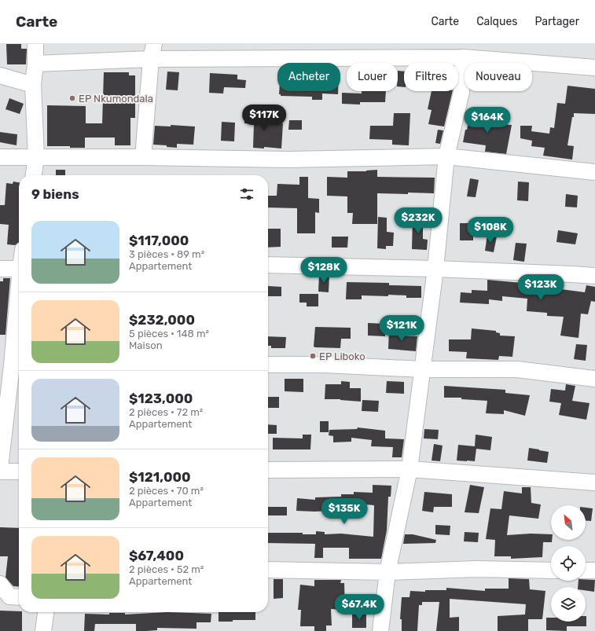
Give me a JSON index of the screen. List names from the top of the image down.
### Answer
{
  "places": ["EP Nkumondala", "EP Liboko"],
  "north": "top left",
  "page": {
    "header": "Carte",
    "nav": ["Carte", "Calques", "Partager"],
    "chip": [
      "Acheter",
      "Louer",
      "Filtres",
      "Nouveau"
    ],
    "price": [
      "$117K",
      "$164K",
      "$232K",
      "$108K",
      "$128K",
      "$123K",
      "$121K",
      "$135K",
      "$67.4K"
    ],
    "heading": "9 biens",
    "list": [
      {
        "name": "$117,000",
        "note": "3 pièces · 89 m² · Appartement"
      },
      {
        "name": "$232,000",
        "note": "5 pièces · 148 m² · Maison"
      },
      {
        "name": "$123,000",
        "note": "2 pièces · 72 m² · Appartement"
      },
      {
        "name": "$121,000",
        "note": "2 pièces · 70 m² · Appartement"
      },
      {
        "name": "$67,400",
        "note": "2 pièces · 52 m² · Appartement"
      }
    ]
  }
}
